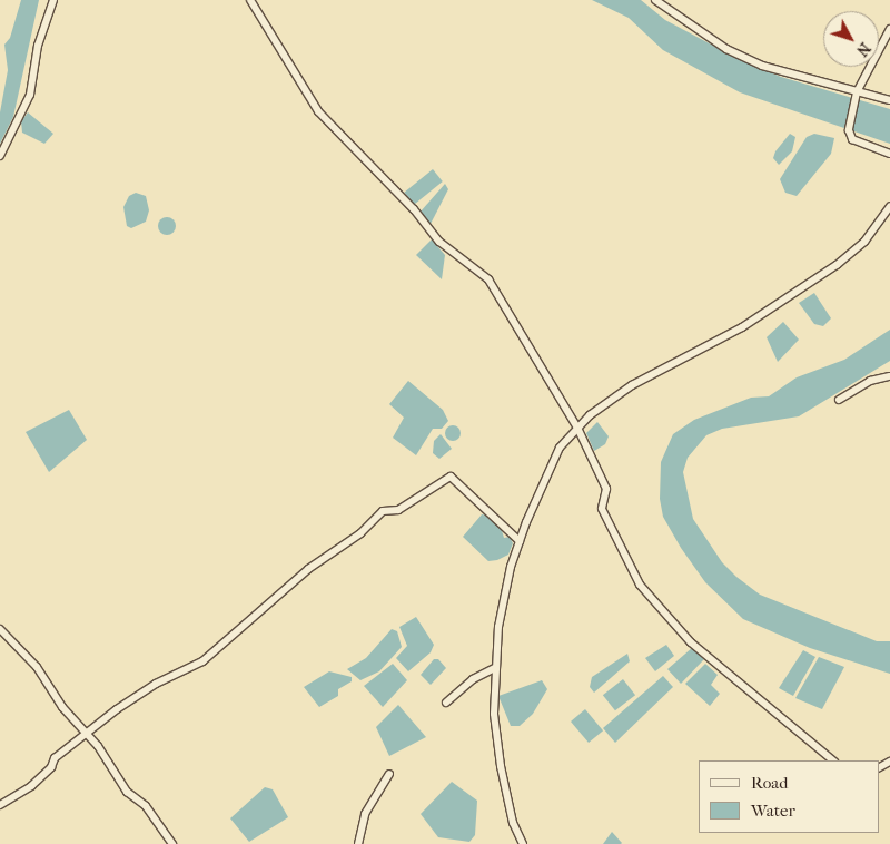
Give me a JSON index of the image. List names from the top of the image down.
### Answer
{
  "legend": ["Road", "Water"],
  "north": "bottom right"
}
